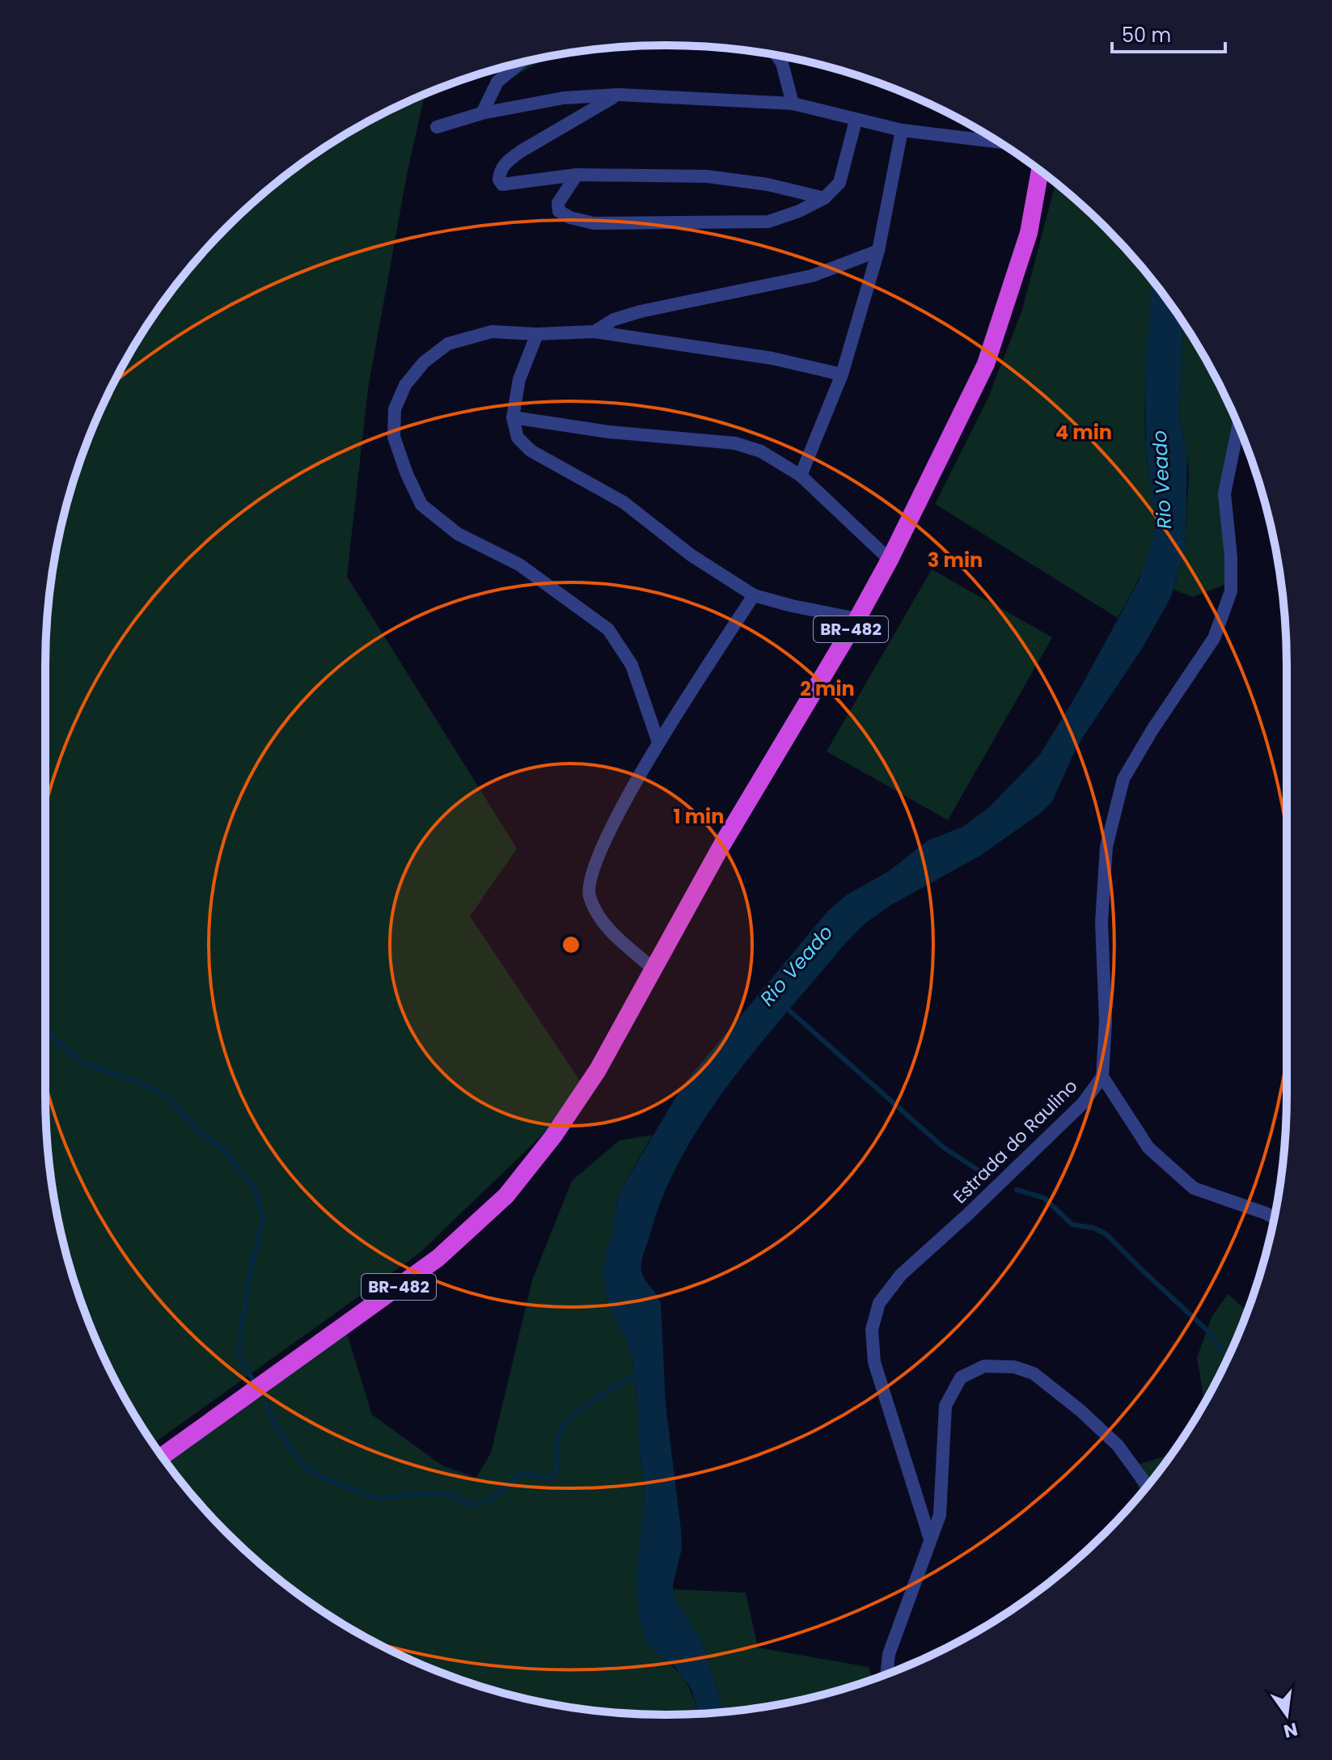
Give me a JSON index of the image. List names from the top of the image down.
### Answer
{
  "streets": {
    "highway": ["BR-482"],
    "street": ["Estrada do Raulino"]
  },
  "water": ["Rio Veado"],
  "scale_bar": "50 m",
  "north": "bottom",
  "rings": [
    "4 min",
    "3 min",
    "2 min",
    "1 min"
  ]
}
